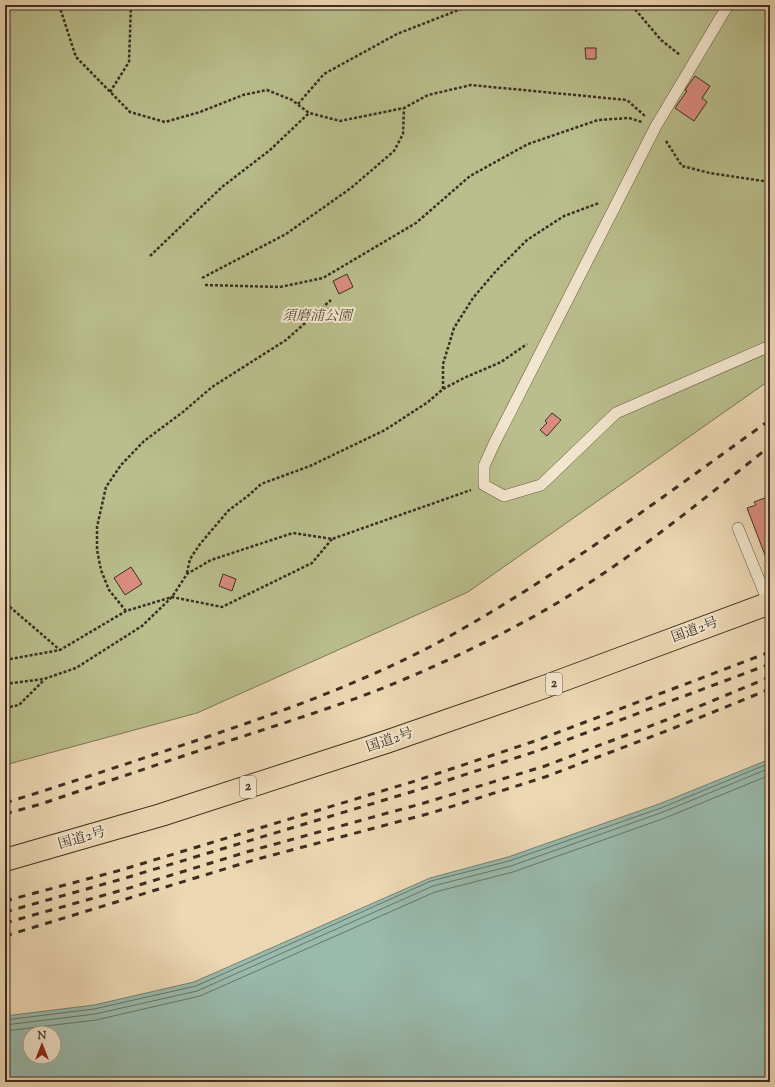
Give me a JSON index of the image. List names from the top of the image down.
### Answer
{
  "streets": {
    "highway": ["国道2号", "2"]
  },
  "parks": ["須磨浦公園"],
  "north": "top"
}
